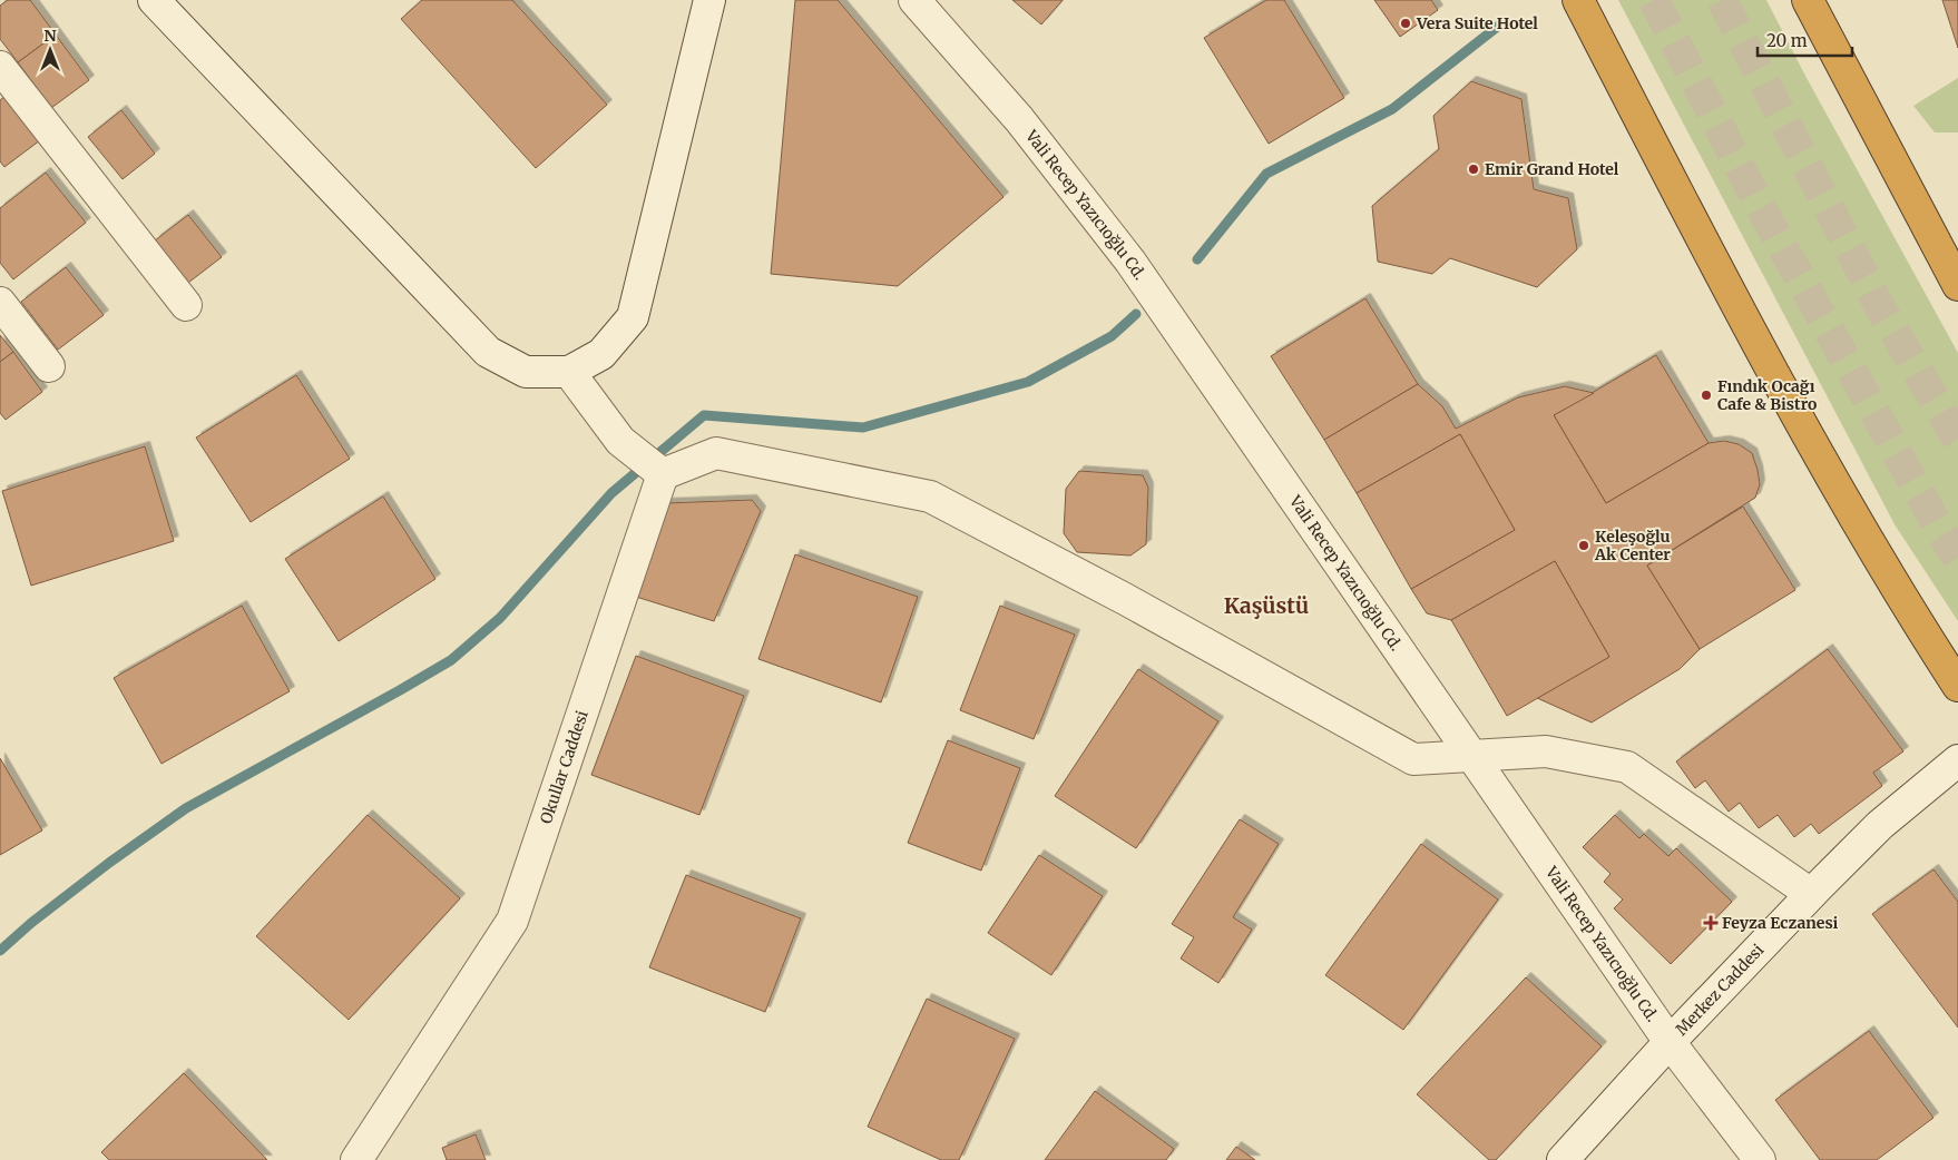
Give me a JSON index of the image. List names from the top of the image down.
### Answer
{
  "streets": {
    "street": ["Vali Recep Yazıcıoğlu Cd.", "Okullar Caddesi", "Merkez Caddesi"]
  },
  "crossings": [
    ["Vali Recep Yazıcıoğlu Cd.", "Merkez Caddesi"]
  ],
  "districts": ["Kaşüstü"],
  "places": {
    "other": [
      "Vera Suite Hotel",
      "Emir Grand Hotel",
      "Fındık Ocağı Cafe & Bistro",
      "Keleşoğlu Ak Center"
    ],
    "health": ["Feyza Eczanesi"]
  },
  "scale_bar": "20 m",
  "north": "top"
}
